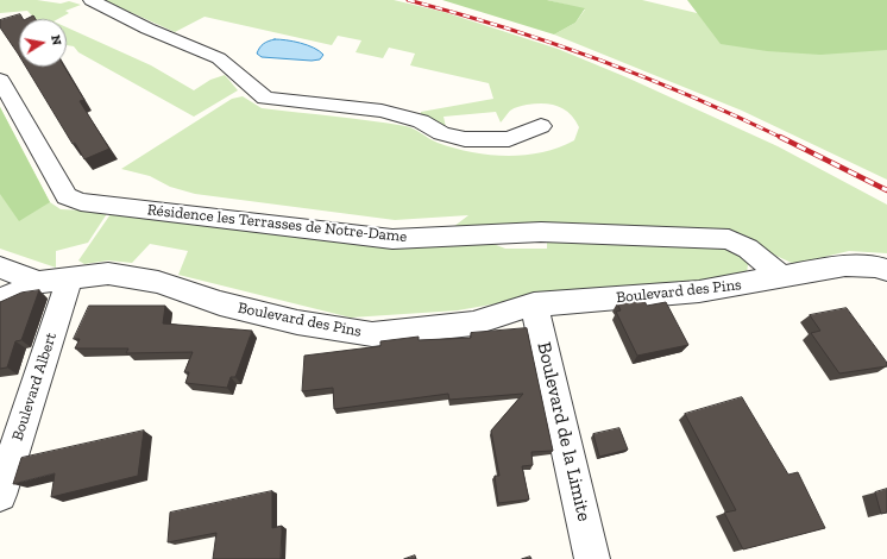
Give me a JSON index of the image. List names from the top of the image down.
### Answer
{
  "streets": {
    "street": [
      "Résidence les Terrasses de Notre-Dame",
      "Boulevard des Pins",
      "Boulevard Albert",
      "Boulevard de la Limite"
    ]
  },
  "crossings": [
    ["Résidence les Terrasses de Notre-Dame", "Boulevard des Pins"],
    ["Boulevard des Pins", "Boulevard Albert"],
    ["Boulevard des Pins", "Boulevard de la Limite"]
  ],
  "north": "right"
}
